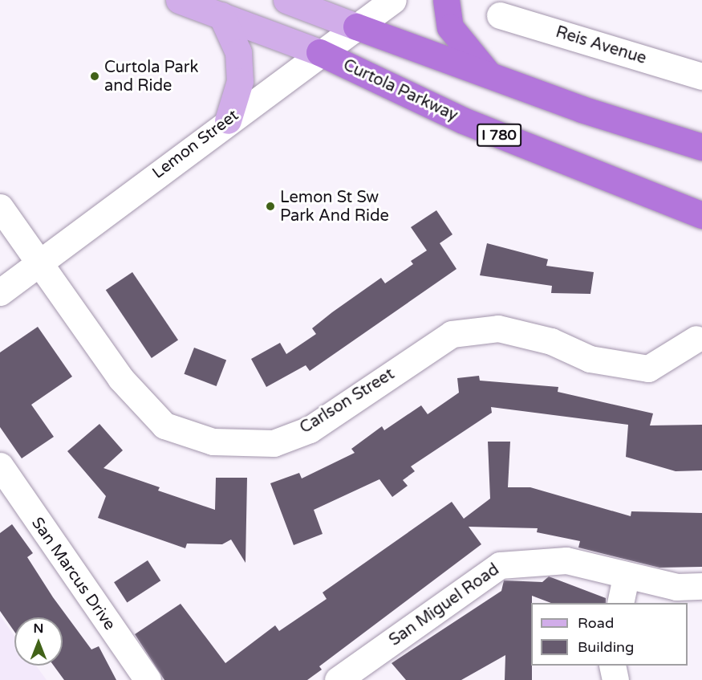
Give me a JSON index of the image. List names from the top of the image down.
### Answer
{
  "streets": {
    "highway": ["Curtola Parkway", "I 780"],
    "street": [
      "Reis Avenue",
      "Lemon Street",
      "Carlson Street",
      "San Marcus Drive",
      "San Miguel Road"
    ]
  },
  "crossings": [
    ["Curtola Parkway", "Lemon Street"],
    ["Lemon Street", "Carlson Street"]
  ],
  "places": ["Curtola Park and Ride", "Lemon St Sw Park And Ride"],
  "legend": ["Road", "Building"],
  "north": "top"
}
